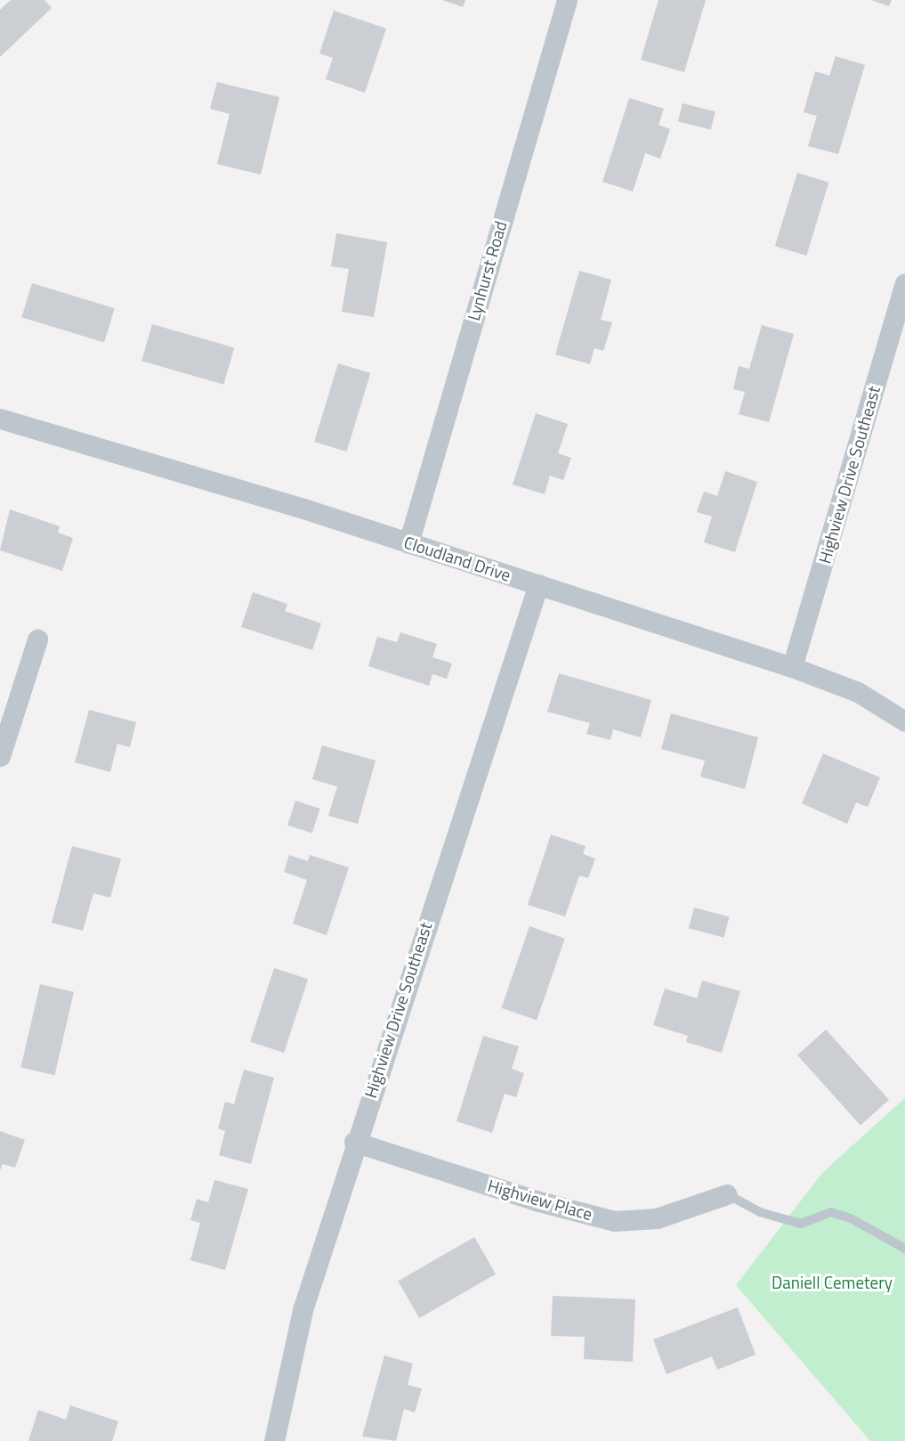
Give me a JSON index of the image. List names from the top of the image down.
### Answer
{
  "streets": {
    "street": [
      "Lynhurst Road",
      "Highview Drive Southeast",
      "Cloudland Drive",
      "Highview Place"
    ]
  },
  "crossings": [
    ["Lynhurst Road", "Cloudland Drive"],
    ["Highview Drive Southeast", "Cloudland Drive"],
    ["Highview Drive Southeast", "Highview Place"]
  ],
  "parks": ["Daniell Cemetery"]
}
